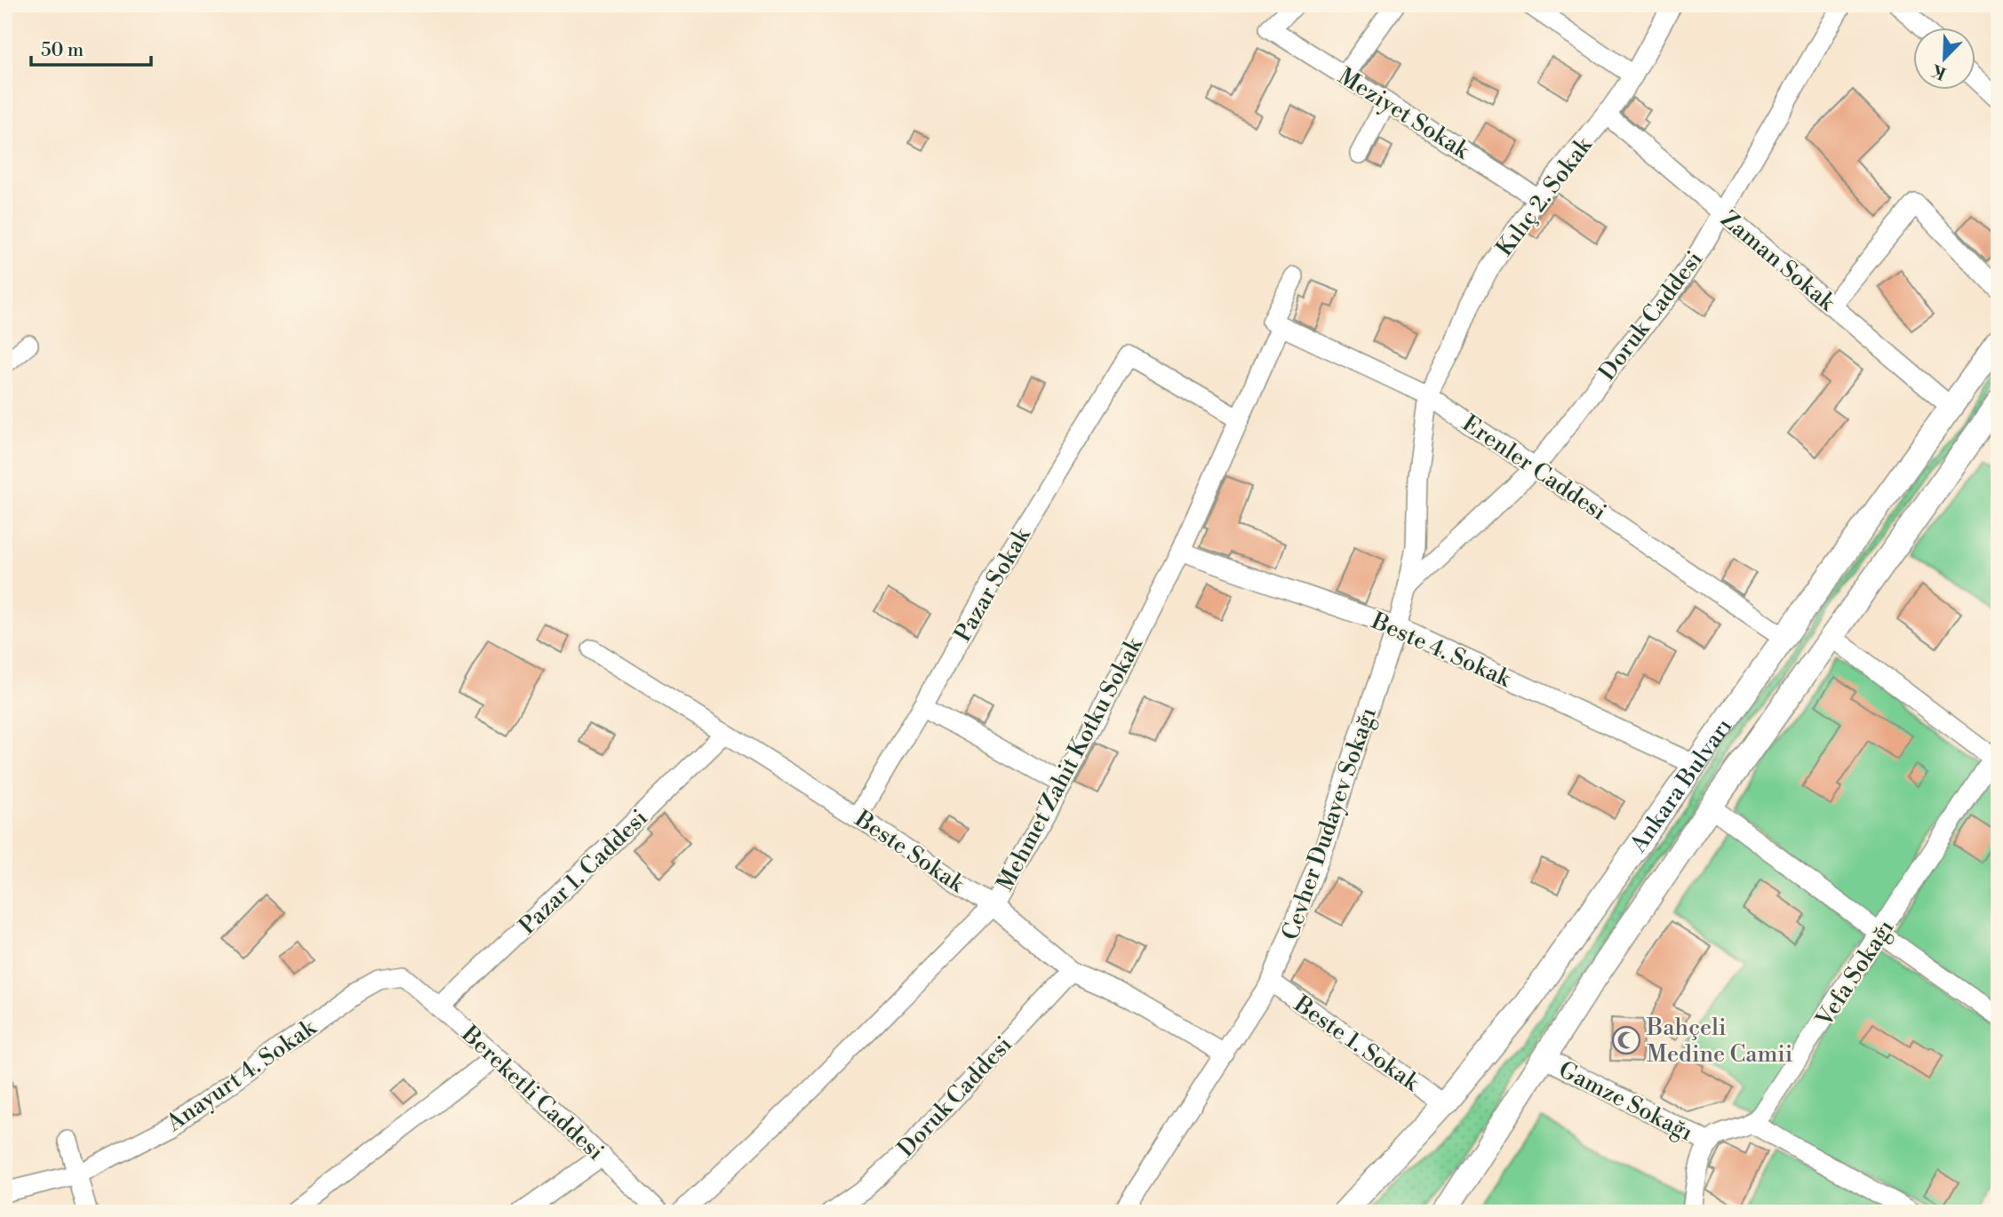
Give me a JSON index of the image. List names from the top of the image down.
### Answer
{
  "streets": {
    "main road": ["Ankara Bulvarı"],
    "street": [
      "Meziyet Sokak",
      "Kılıç 2. Sokak",
      "Zaman Sokak",
      "Doruk Caddesi",
      "Erenler Caddesi",
      "Pazar Sokak",
      "Beste 4. Sokak",
      "Mehmet Zahit Kotku Sokak",
      "Cevher Dudayev Sokağı",
      "Beste Sokak",
      "Pazar 1. Caddesi",
      "Vefa Sokağı",
      "Beste 1. Sokak",
      "Anayurt 4. Sokak",
      "Bereketli Caddesi",
      "Gamze Sokağı"
    ]
  },
  "crossings": [
    ["Meziyet Sokak", "Kılıç 2. Sokak"],
    ["Kılıç 2. Sokak", "Zaman Sokak"],
    ["Kılıç 2. Sokak", "Erenler Caddesi"],
    ["Kılıç 2. Sokak", "Cevher Dudayev Sokağı"],
    ["Zaman Sokak", "Doruk Caddesi"],
    ["Zaman Sokak", "Ankara Bulvarı"],
    ["Doruk Caddesi", "Erenler Caddesi"],
    ["Doruk Caddesi", "Cevher Dudayev Sokağı"],
    ["Doruk Caddesi", "Beste Sokak"],
    ["Erenler Caddesi", "Mehmet Zahit Kotku Sokak"],
    ["Erenler Caddesi", "Ankara Bulvarı"],
    ["Erenler Caddesi", "Cevher Dudayev Sokağı"],
    ["Pazar Sokak", "Mehmet Zahit Kotku Sokak"],
    ["Pazar Sokak", "Beste Sokak"],
    ["Beste 4. Sokak", "Mehmet Zahit Kotku Sokak"],
    ["Beste 4. Sokak", "Ankara Bulvarı"],
    ["Beste 4. Sokak", "Cevher Dudayev Sokağı"],
    ["Mehmet Zahit Kotku Sokak", "Beste Sokak"],
    ["Ankara Bulvarı", "Beste 1. Sokak"],
    ["Ankara Bulvarı", "Gamze Sokağı"],
    ["Cevher Dudayev Sokağı", "Beste Sokak"],
    ["Cevher Dudayev Sokağı", "Beste 1. Sokak"],
    ["Beste Sokak", "Pazar 1. Caddesi"],
    ["Pazar 1. Caddesi", "Bereketli Caddesi"],
    ["Anayurt 4. Sokak", "Bereketli Caddesi"]
  ],
  "places": {
    "mosque": ["Bahçeli Medine Camii"]
  },
  "scale_bar": "50 m",
  "north": "bottom left"
}
